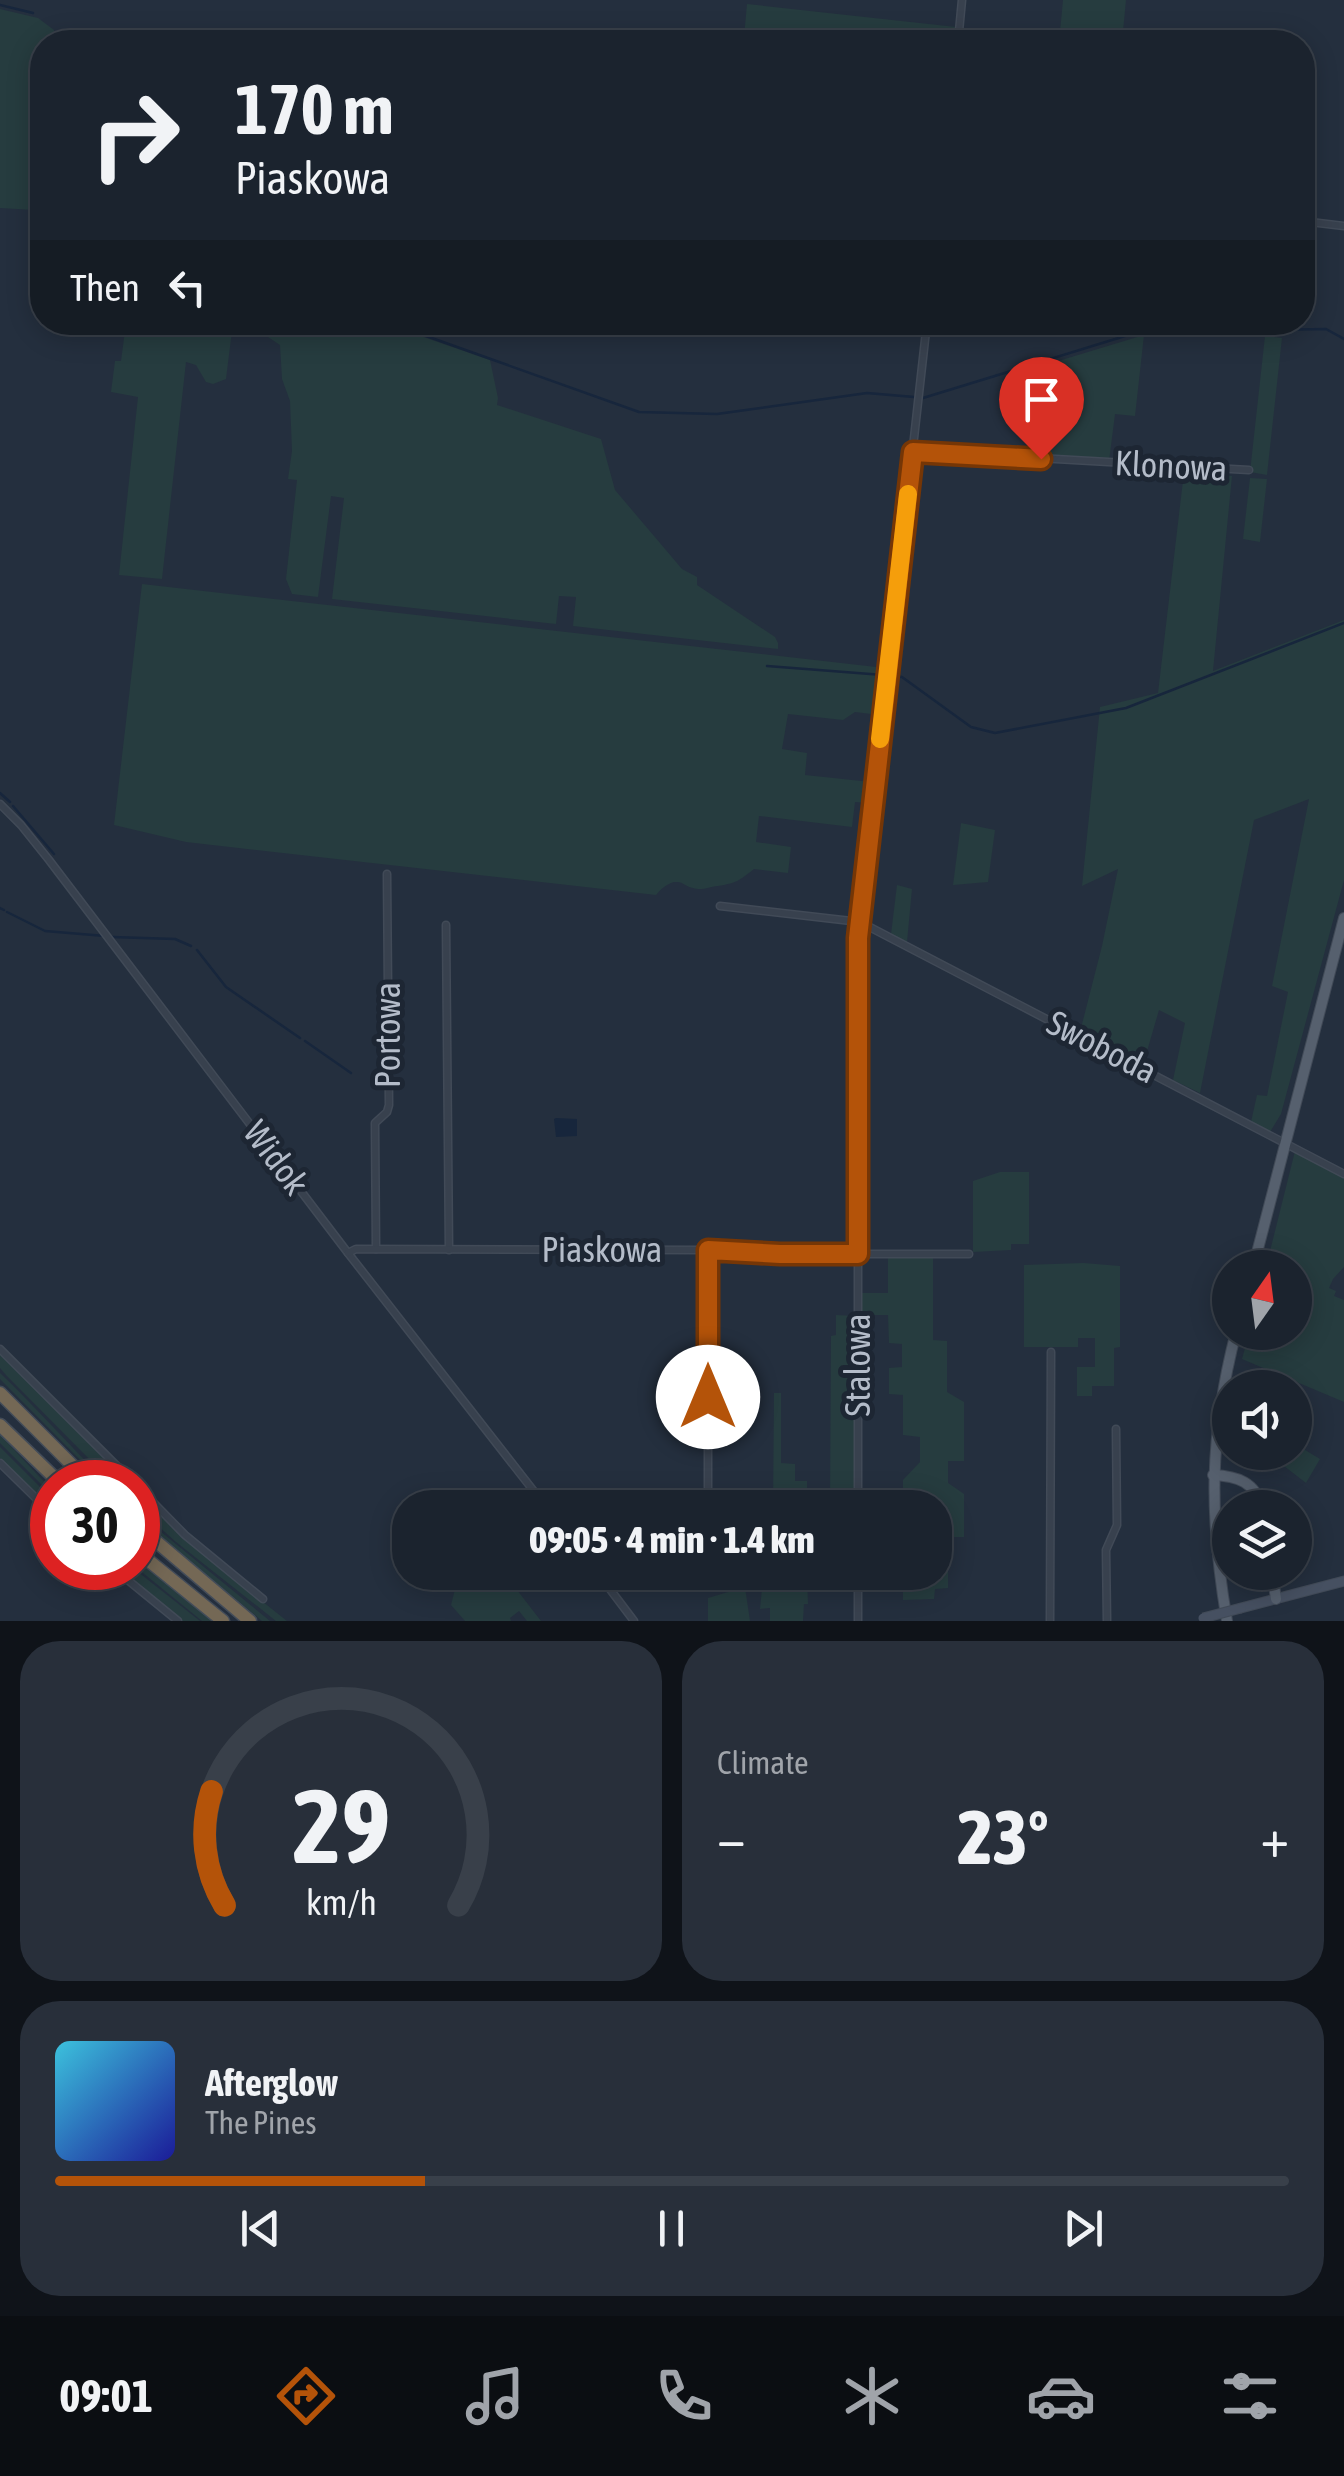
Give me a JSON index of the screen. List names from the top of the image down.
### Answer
{
  "streets": {
    "street": [
      "Klonowa",
      "Portowa",
      "Swoboda",
      "Widok",
      "Piaskowa",
      "Stalowa"
    ]
  },
  "crossings": [
    ["Klonowa", "Stalowa"],
    ["Portowa", "Piaskowa"],
    ["Swoboda", "Stalowa"],
    ["Widok", "Piaskowa"],
    ["Piaskowa", "Stalowa"]
  ],
  "north": "top",
  "page": {
    "turn": ["170 m", "Piaskowa"],
    "then": "Then",
    "limit": "30",
    "trip": "09:05 · 4 min · 1.4 km",
    "tile": "Climate",
    "heat": ["−", "23°", "+"],
    "song": ["Afterglow", "The Pines"],
    "tabs": "09:01",
    "gauge": ["29", "km/h"]
  }
}
